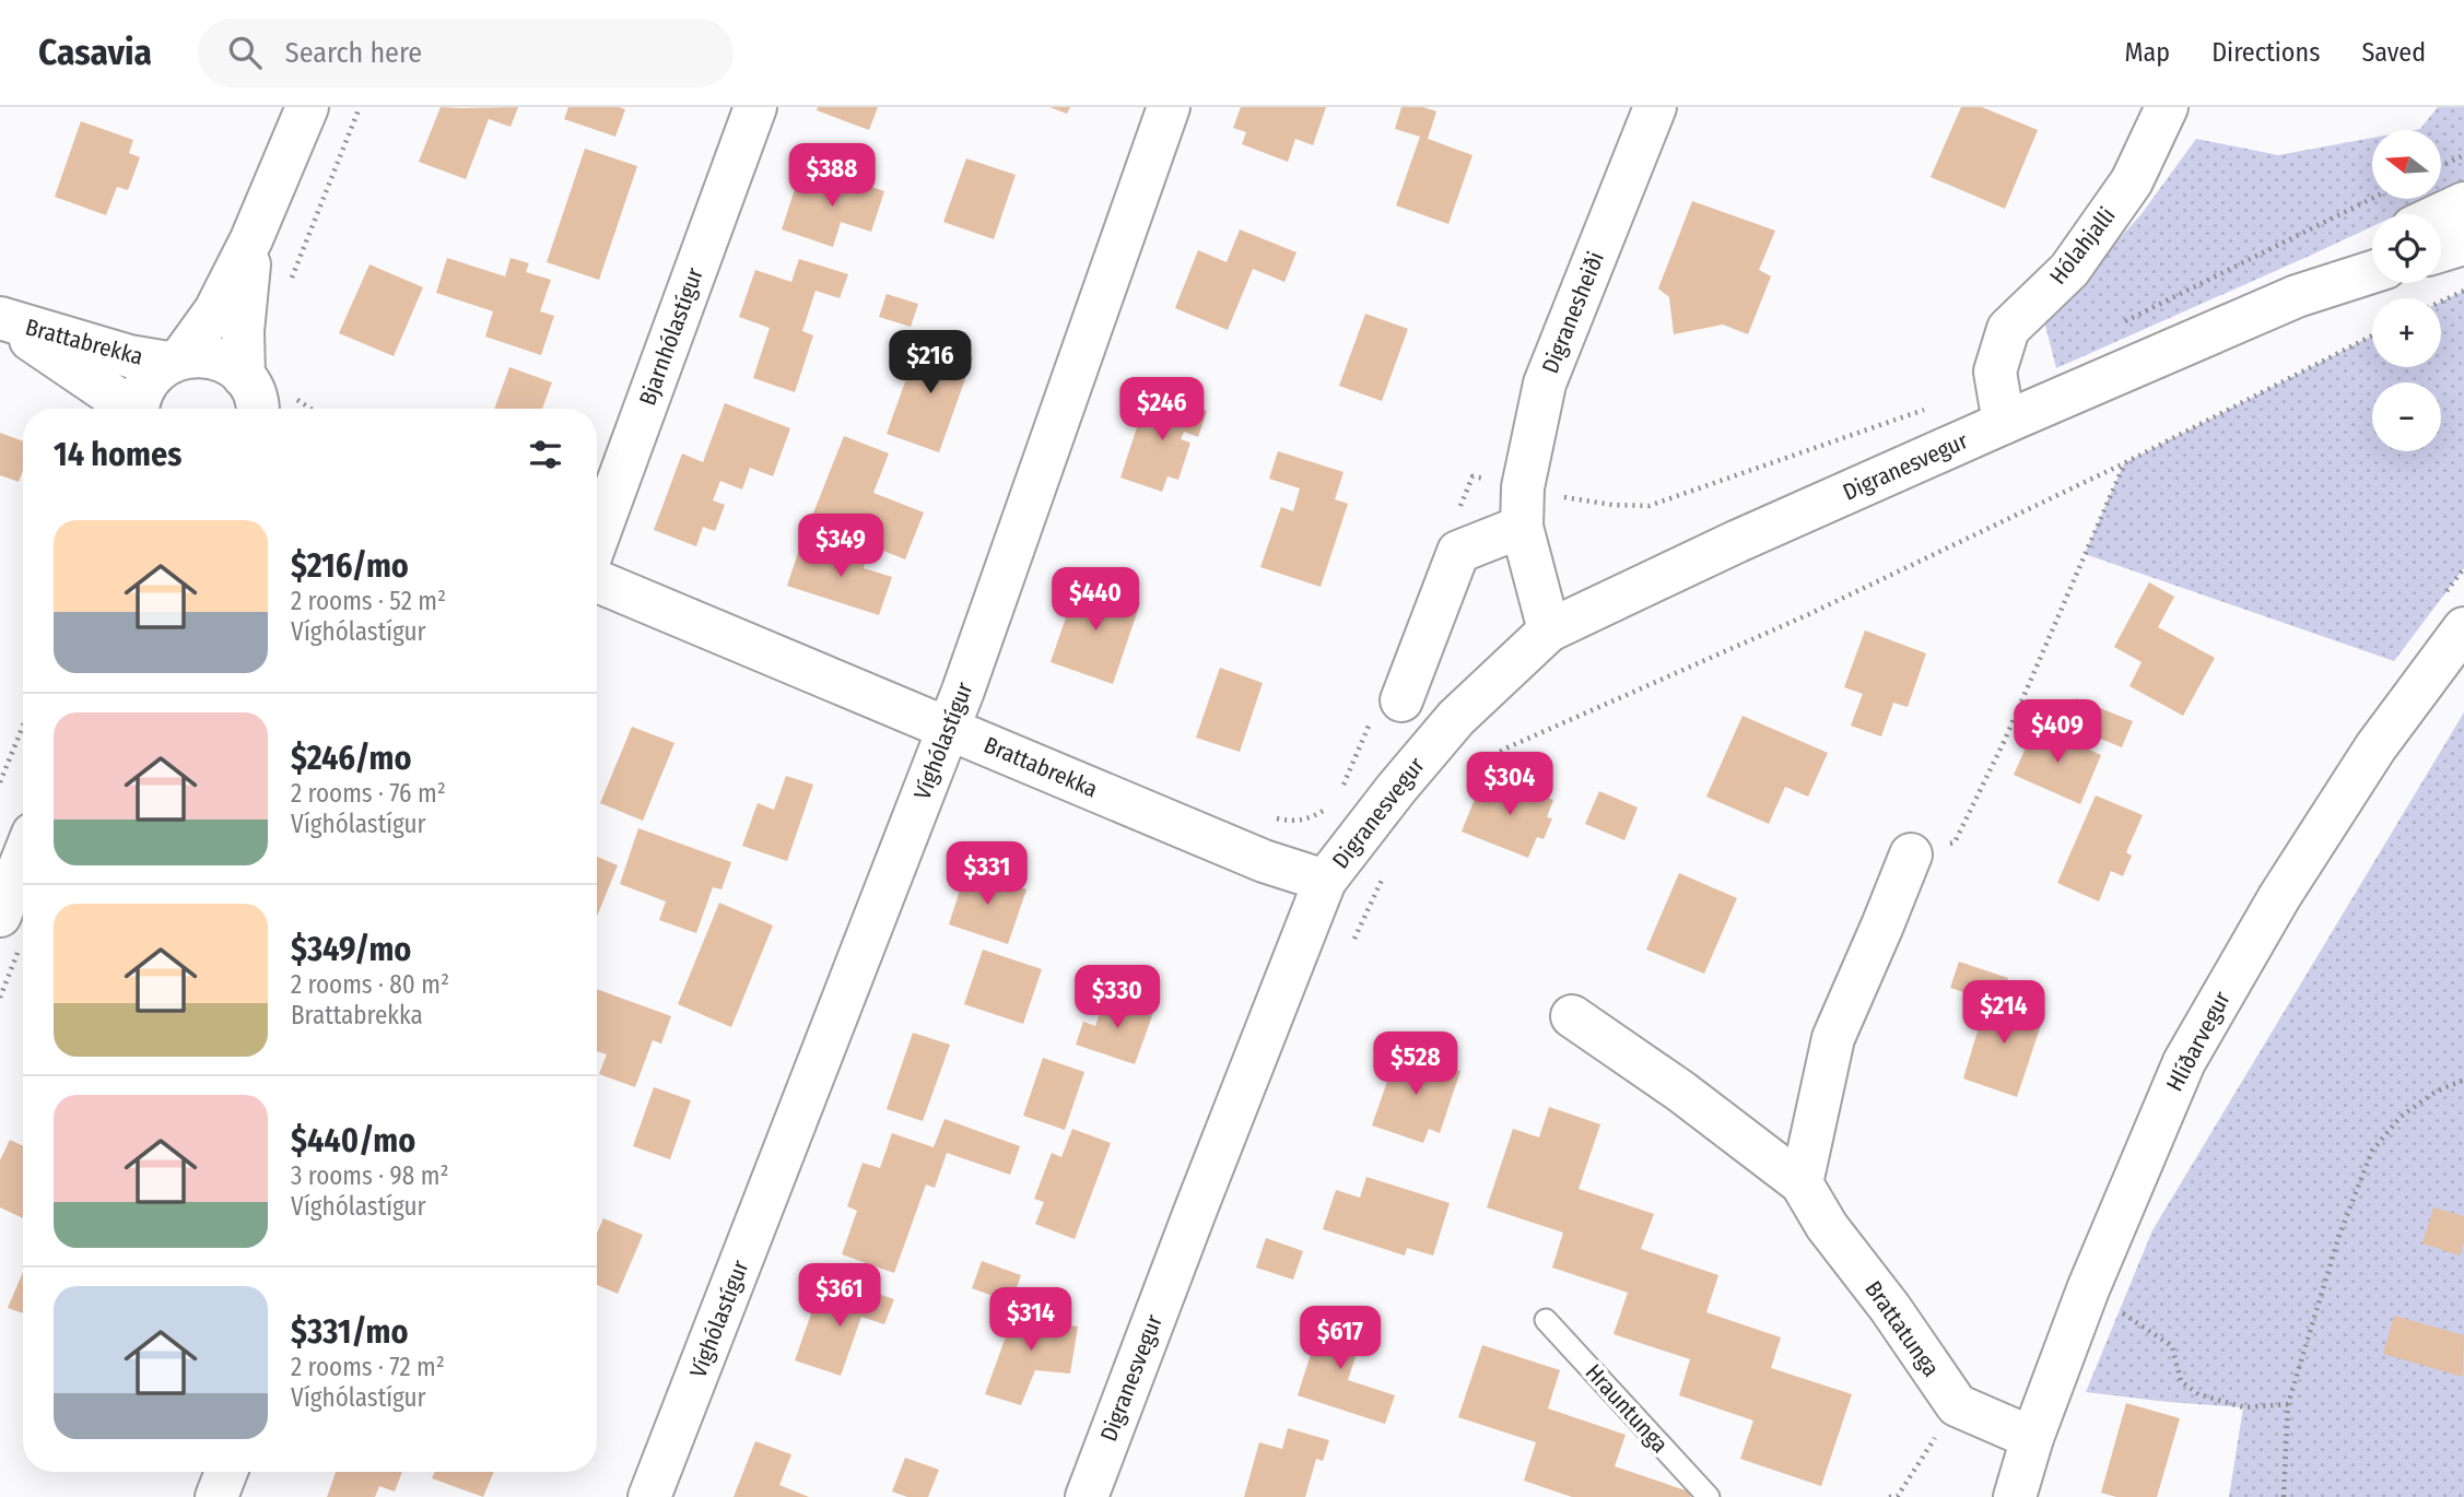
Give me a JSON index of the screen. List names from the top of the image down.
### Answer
{
  "streets": {
    "street": [
      "Hólahjalli",
      "Digranesheiði",
      "Bjarnhólastígur",
      "Brattabrekka",
      "Digranesvegur",
      "Víghólastígur",
      "Hlíðarvegur",
      "Brattatunga"
    ],
    "lane": ["Hrauntunga"]
  },
  "crossings": [
    ["Hólahjalli", "Digranesvegur"],
    ["Digranesheiði", "Digranesvegur"],
    ["Brattabrekka", "Digranesvegur"],
    ["Brattabrekka", "Víghólastígur"]
  ],
  "north": "left",
  "page": {
    "header": "Casavia",
    "search": "Search here",
    "nav": ["Map", "Directions", "Saved"],
    "map_buttons": ["+", "−"],
    "price": [
      "$388",
      "$216",
      "$246",
      "$349",
      "$440",
      "$409",
      "$304",
      "$331",
      "$330",
      "$214",
      "$528",
      "$361",
      "$314",
      "$617"
    ],
    "heading": "14 homes",
    "list": [
      {
        "name": "$216/mo",
        "note": "2 rooms · 52 m² · Víghólastígur"
      },
      {
        "name": "$246/mo",
        "note": "2 rooms · 76 m² · Víghólastígur"
      },
      {
        "name": "$349/mo",
        "note": "2 rooms · 80 m² · Brattabrekka"
      },
      {
        "name": "$440/mo",
        "note": "3 rooms · 98 m² · Víghólastígur"
      },
      {
        "name": "$331/mo",
        "note": "2 rooms · 72 m² · Víghólastígur"
      }
    ]
  }
}
